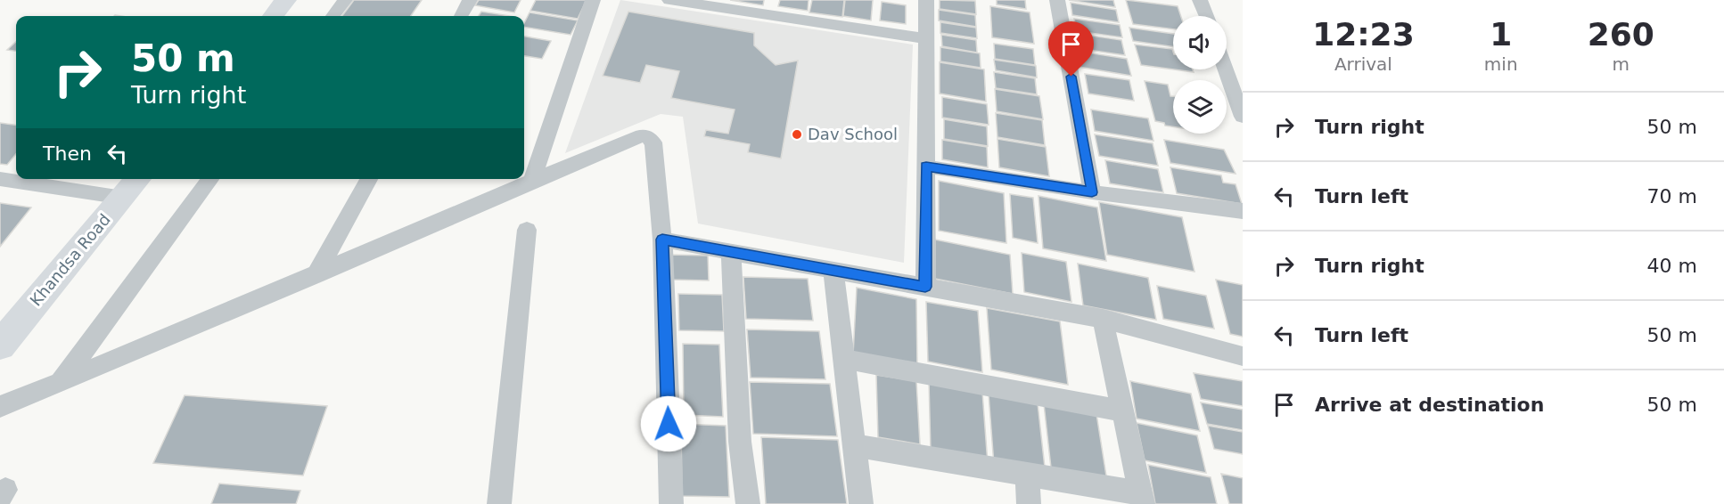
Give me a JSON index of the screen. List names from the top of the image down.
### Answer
{
  "streets": {
    "street": ["Khandsa Road"]
  },
  "places": ["Dav School"],
  "page": {
    "eta": [
      "12:23",
      "Arrival",
      "1",
      "min",
      "260",
      "m"
    ],
    "turn": ["50 m", "Turn right"],
    "list": [
      {
        "name": "Turn right",
        "value": "50 m"
      },
      {
        "name": "Turn left",
        "value": "70 m"
      },
      {
        "name": "Turn right",
        "value": "40 m"
      },
      {
        "name": "Turn left",
        "value": "50 m"
      },
      {
        "name": "Arrive at destination",
        "value": "50 m"
      }
    ],
    "then": "Then"
  }
}
